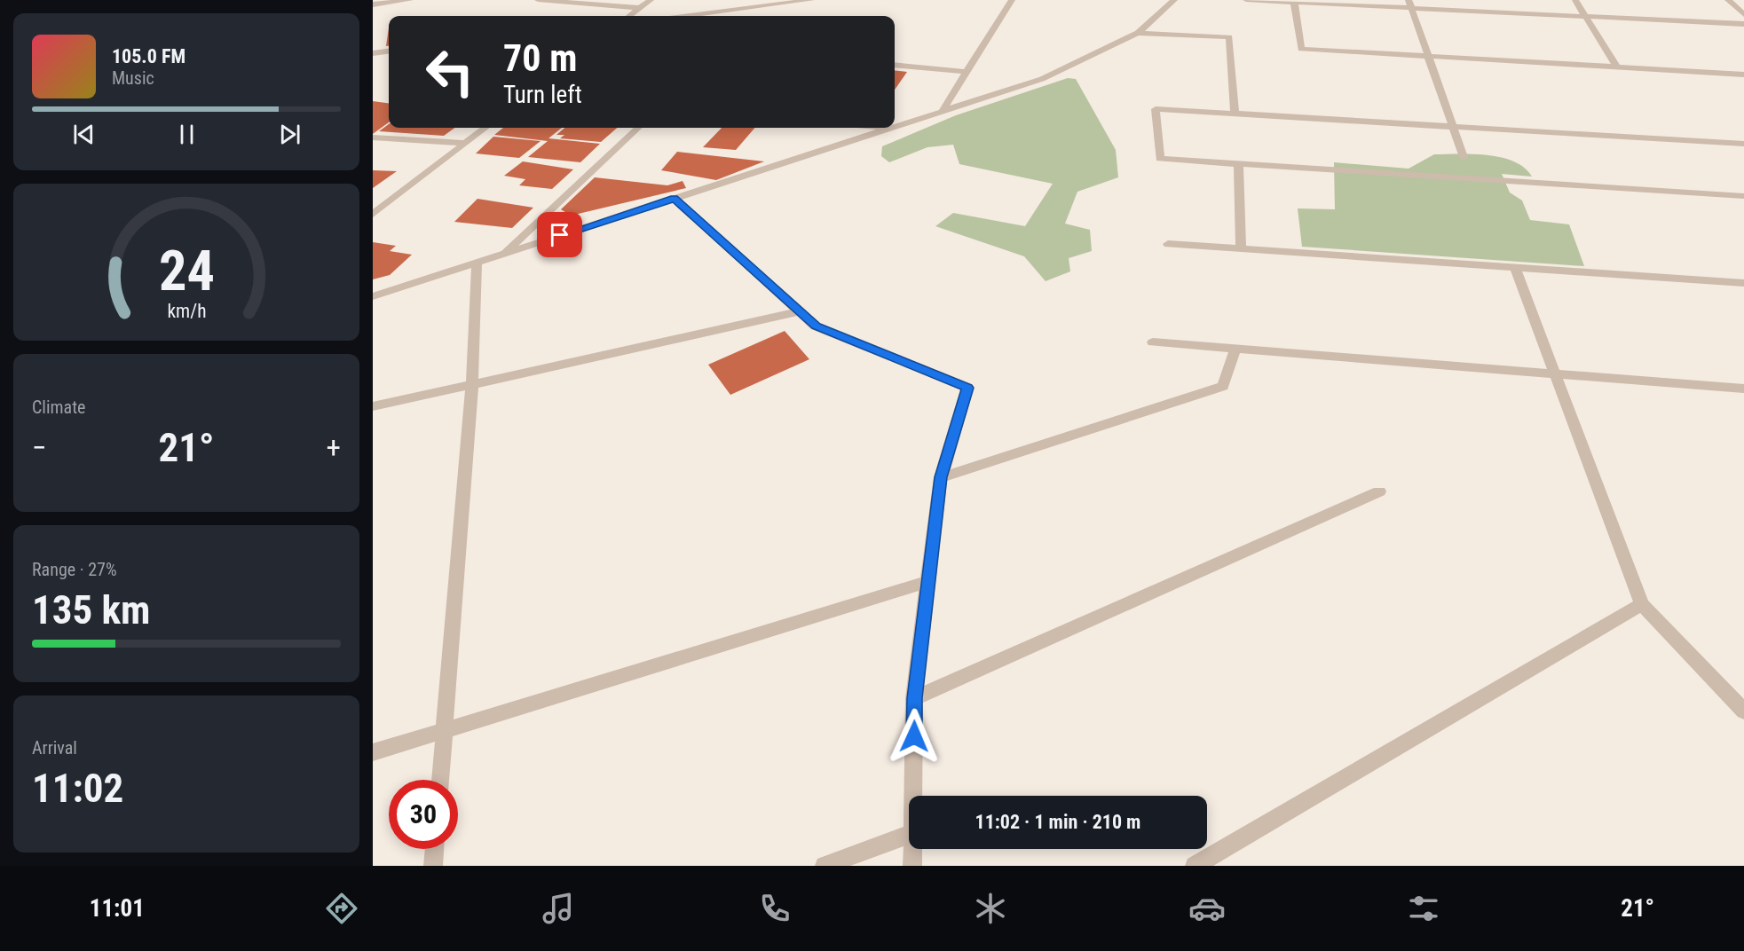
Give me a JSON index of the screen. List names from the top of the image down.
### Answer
{
  "page": {
    "turn": ["70 m", "Turn left"],
    "song": ["105.0 FM", "Music"],
    "tile": [
      "Climate",
      ["Range · 27%", "135 km"],
      ["Arrival", "11:02"]
    ],
    "heat": ["−", "21°", "+"],
    "limit": "30",
    "trip": "11:02 · 1 min · 210 m",
    "tabs": ["11:01", "21°"],
    "gauge": ["24", "km/h"]
  }
}
